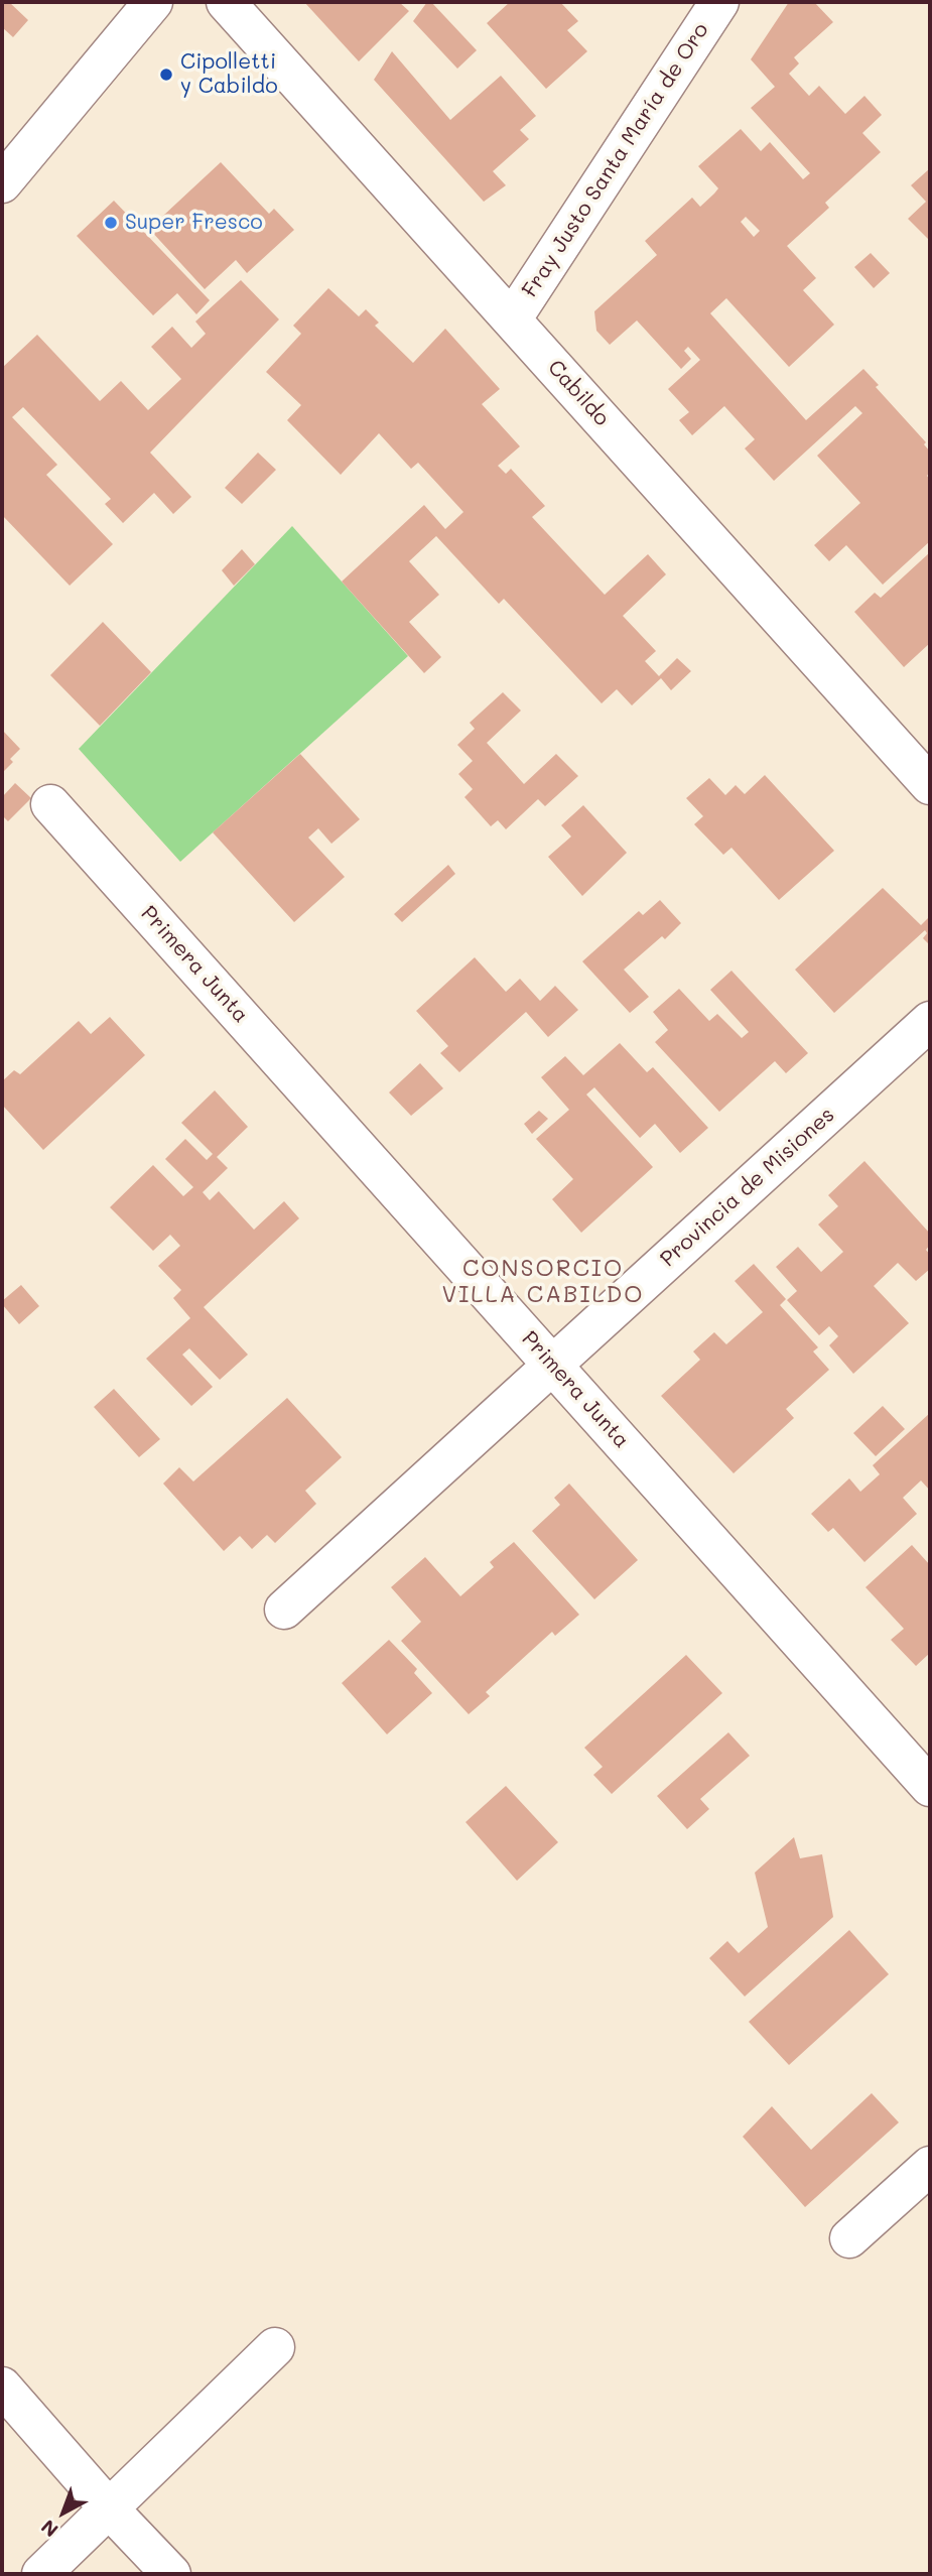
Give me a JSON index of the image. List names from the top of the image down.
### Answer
{
  "streets": {
    "street": [
      "Fray Justo Santa María de Oro",
      "Cabildo",
      "Primera Junta",
      "Provincia de Misiones"
    ]
  },
  "crossings": [
    ["Fray Justo Santa María de Oro", "Cabildo"],
    ["Primera Junta", "Provincia de Misiones"]
  ],
  "districts": ["CONSORCIO VILLA CABILDO"],
  "places": ["Cipolletti y Cabildo", "Super Fresco"],
  "north": "bottom left"
}
